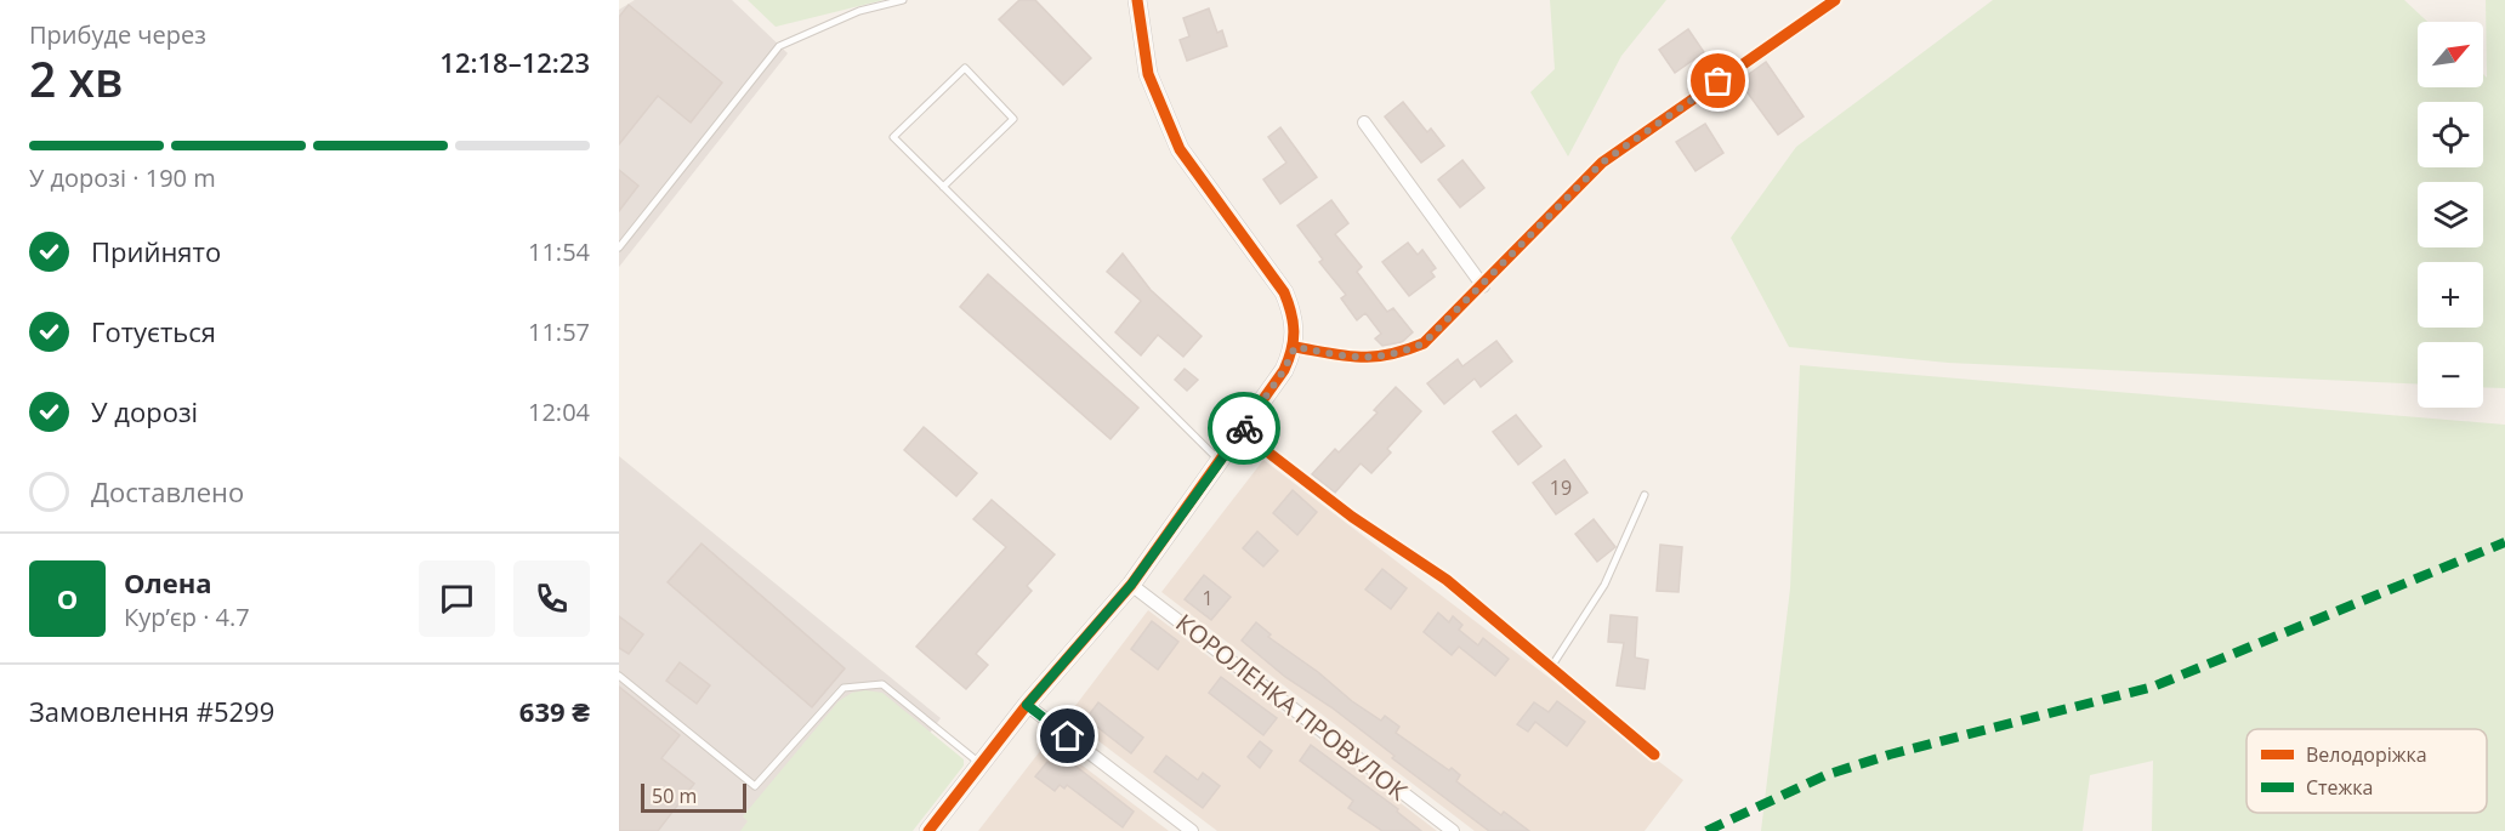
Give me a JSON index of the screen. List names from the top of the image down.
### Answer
{
  "streets": {
    "street": ["КОРОЛЕНКА ПРОВУЛОК"]
  },
  "house_numbers": ["19", "1"],
  "legend": ["Велодоріжка", "Стежка"],
  "scale_bar": "50 m",
  "north": "top right",
  "page": {
    "heading": ["2 хв", "Прибуде через", "12:18–12:23"],
    "panel": [
      "Олена",
      "Кур’єр · 4.7",
      "Замовлення #5299",
      "639 ₴"
    ],
    "map_buttons": ["+", "−"],
    "bar": "У дорозі · 190 m",
    "list": [
      ["Прийнято", "11:54"],
      ["Готується", "11:57"],
      ["У дорозі", "12:04"],
      "Доставлено"
    ],
    "round": "О",
    "scale": "50 m"
  }
}
